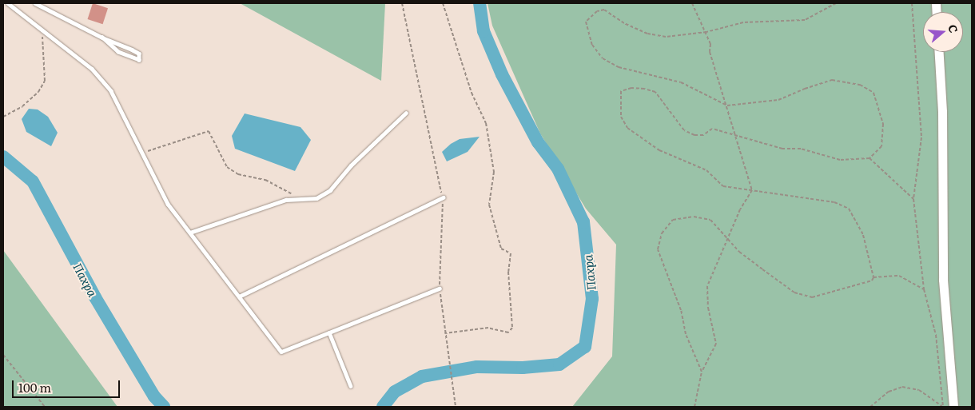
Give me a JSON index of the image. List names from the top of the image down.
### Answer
{
  "water": ["Пахра"],
  "scale_bar": "100 m",
  "north": "right"
}
